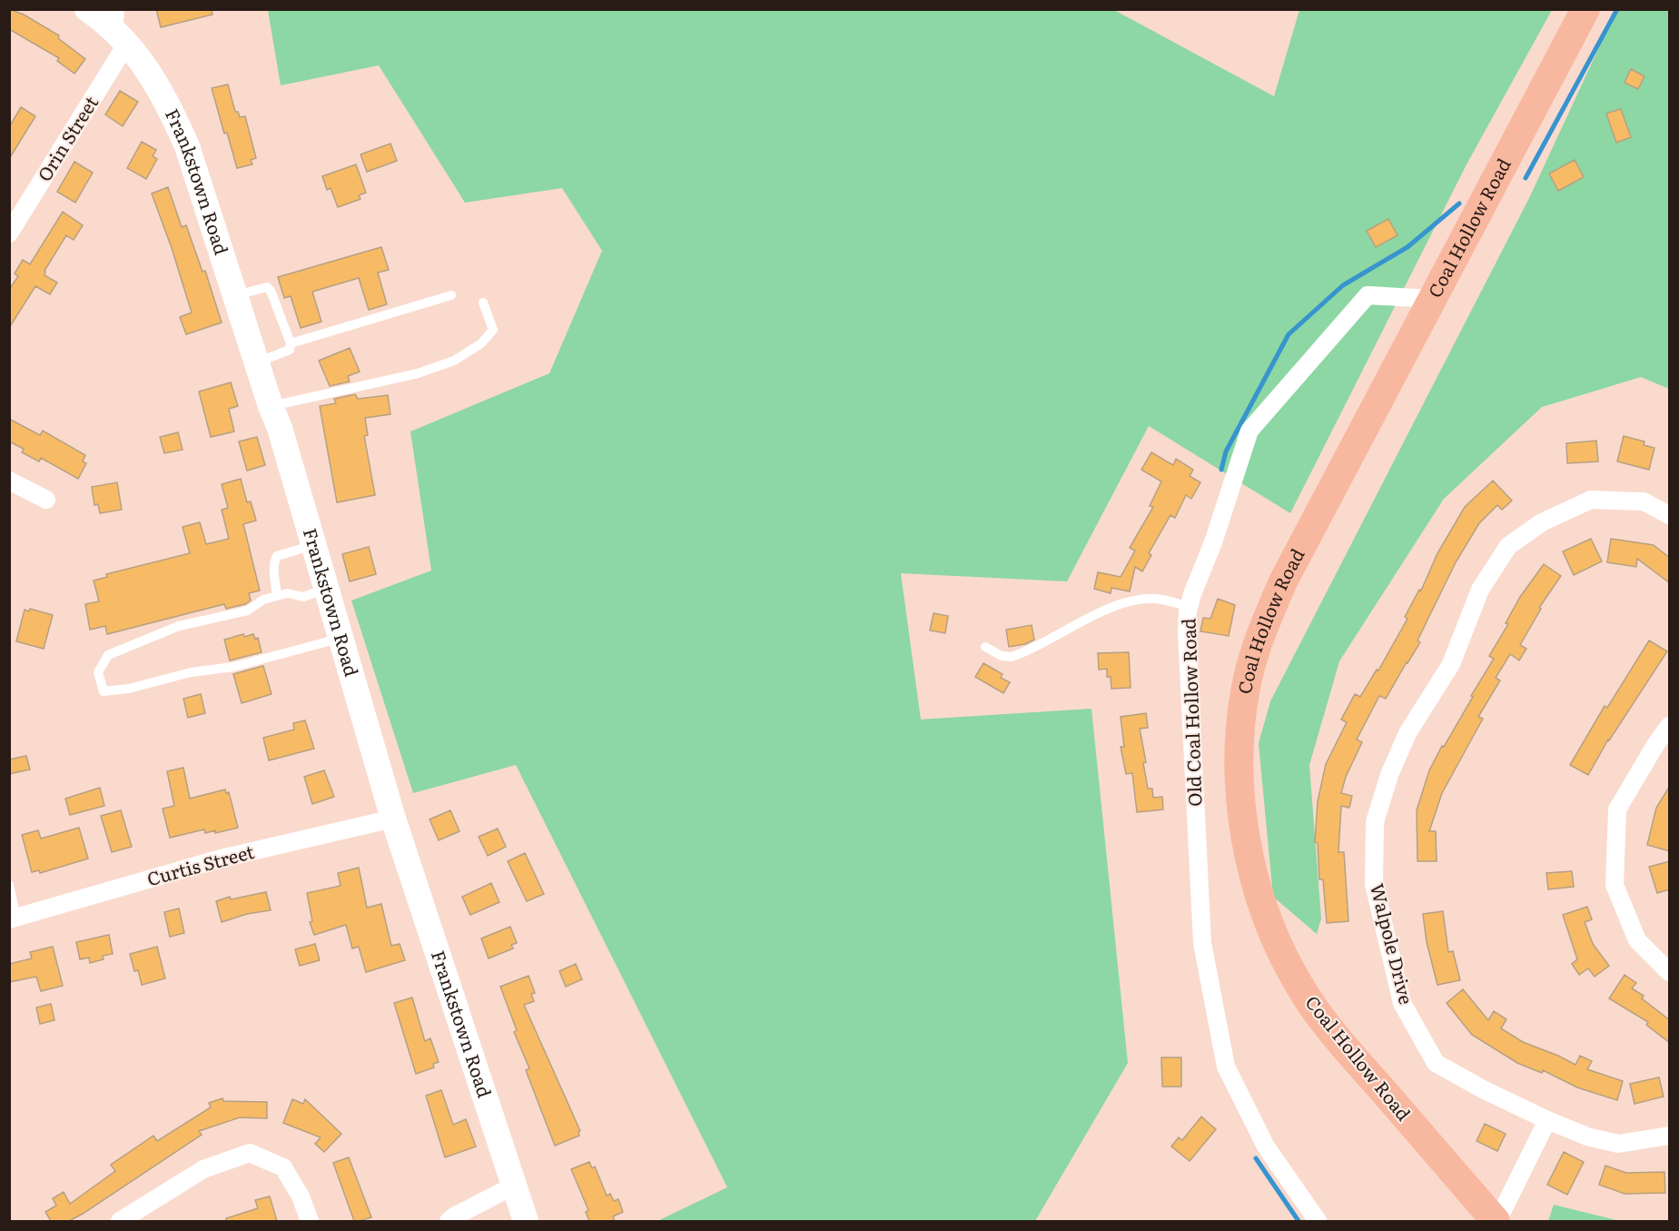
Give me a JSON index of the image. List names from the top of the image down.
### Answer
{
  "streets": {
    "main road": ["Frankstown Road", "Coal Hollow Road"],
    "street": [
      "Orin Street",
      "Old Coal Hollow Road",
      "Curtis Street",
      "Walpole Drive"
    ]
  },
  "crossings": [
    ["Orin Street", "Frankstown Road"],
    ["Frankstown Road", "Curtis Street"],
    ["Coal Hollow Road", "Old Coal Hollow Road"]
  ]
}
